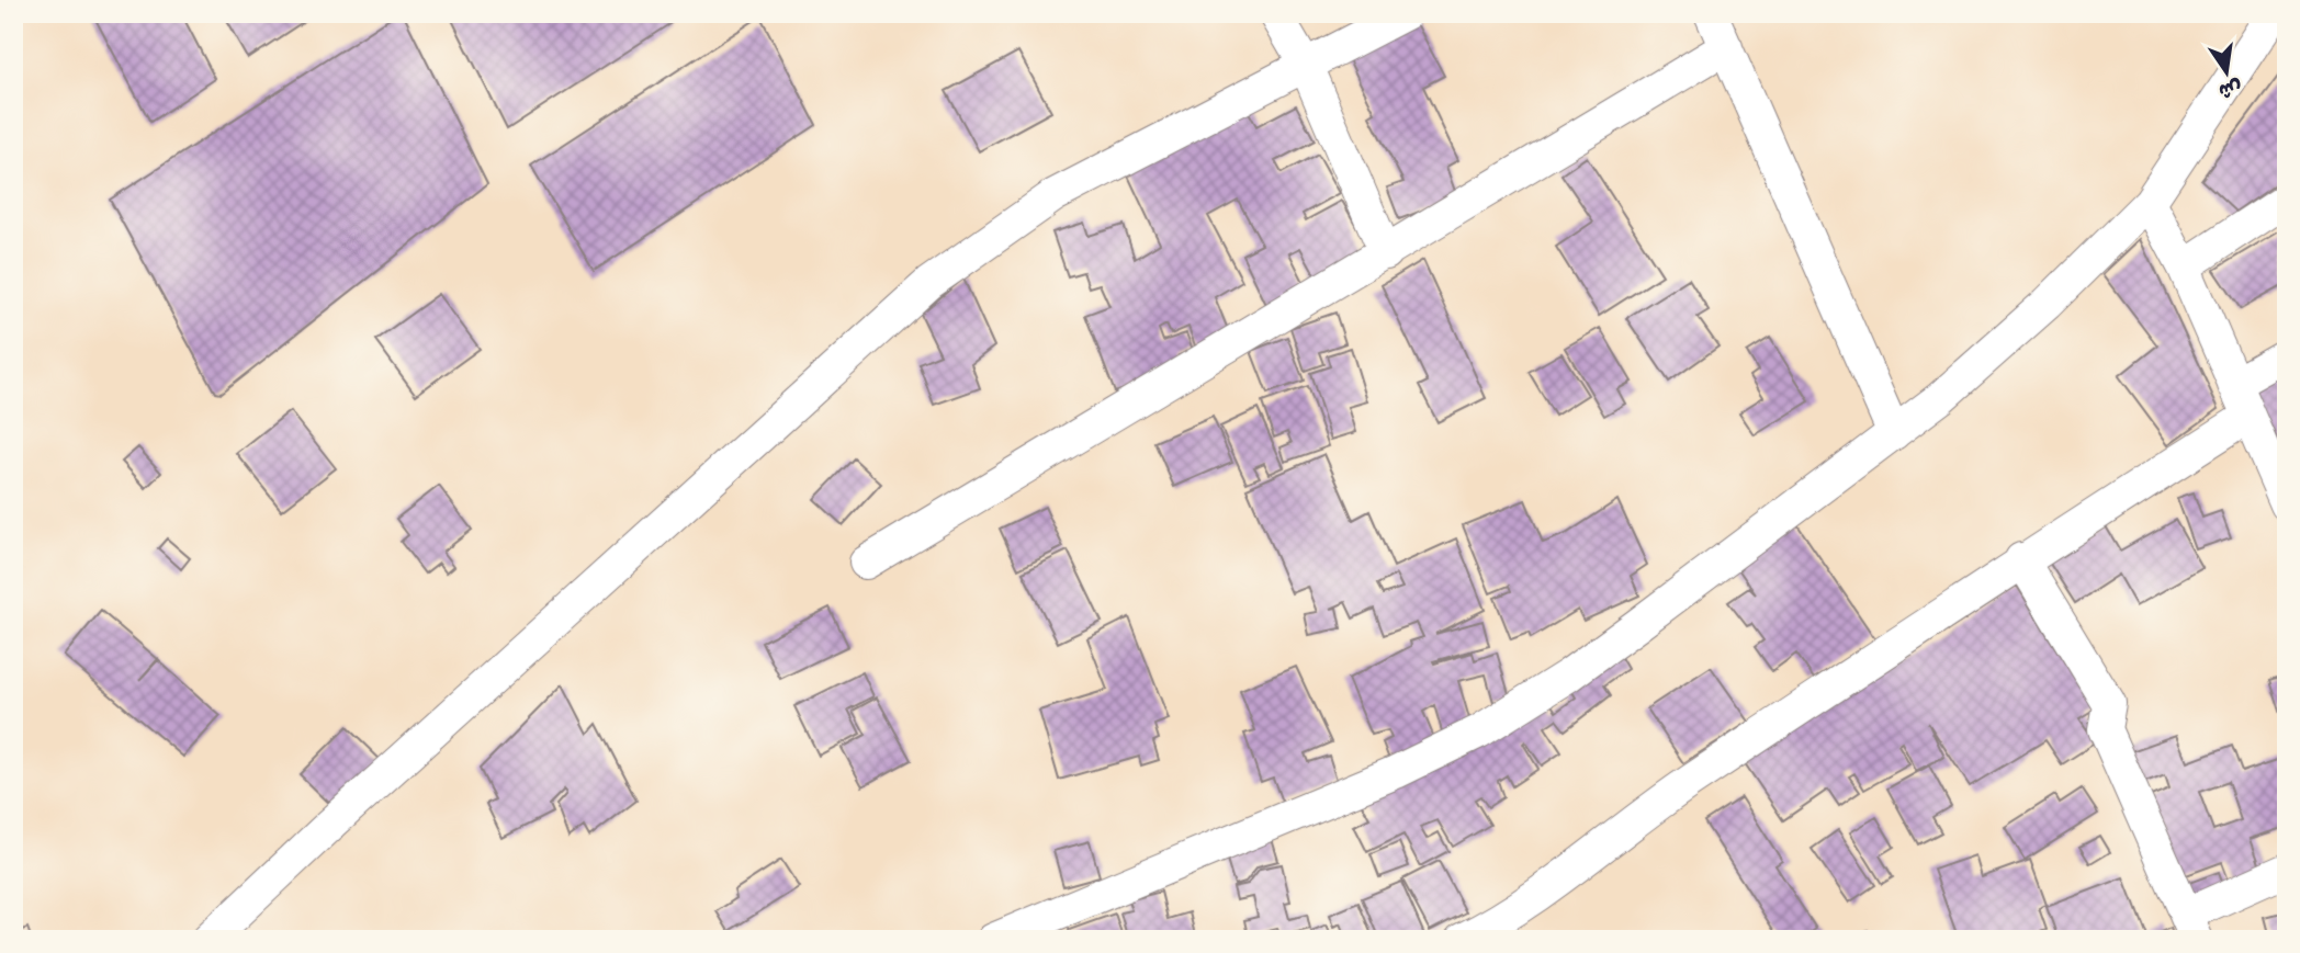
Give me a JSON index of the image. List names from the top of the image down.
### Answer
{
  "north": "bottom"
}
